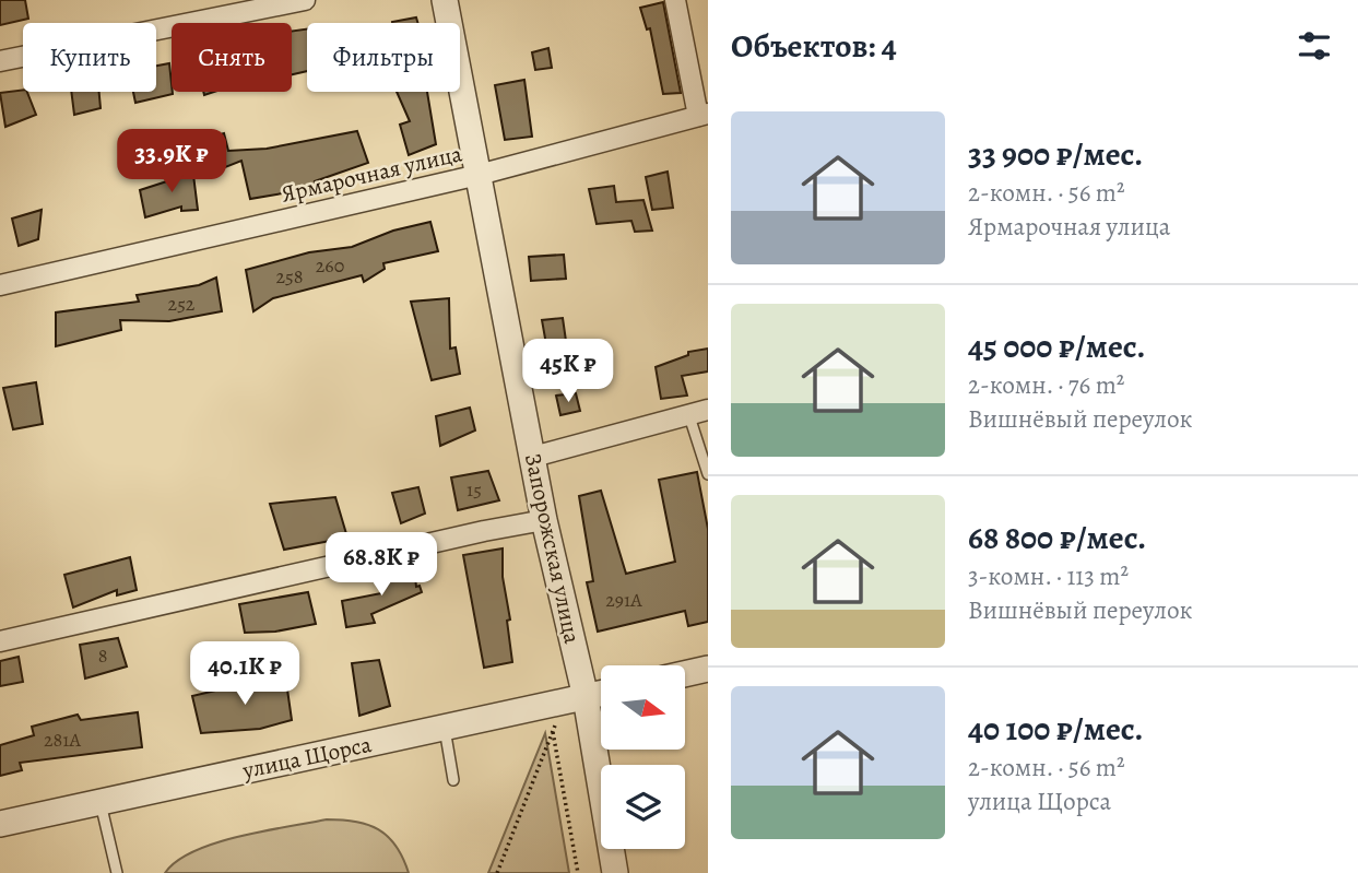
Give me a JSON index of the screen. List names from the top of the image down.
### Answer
{
  "streets": {
    "street": ["Ярмарочная улица", "Запорожская улица", "улица Щорса"]
  },
  "crossings": [
    ["Ярмарочная улица", "Запорожская улица"],
    ["Запорожская улица", "улица Щорса"]
  ],
  "house_numbers": [
    "260",
    "258",
    "252",
    "15",
    "291А",
    "8",
    "281А"
  ],
  "north": "right",
  "page": {
    "heading": "Объектов: 4",
    "chip": ["Купить", "Снять", "Фильтры"],
    "list": [
      {
        "name": "33 900 ₽/мес.",
        "note": "2-комн. · 56 m² · Ярмарочная улица"
      },
      {
        "name": "45 000 ₽/мес.",
        "note": "2-комн. · 76 m² · Вишнёвый переулок"
      },
      {
        "name": "68 800 ₽/мес.",
        "note": "3-комн. · 113 m² · Вишнёвый переулок"
      },
      {
        "name": "40 100 ₽/мес.",
        "note": "2-комн. · 56 m² · улица Щорса"
      }
    ],
    "price": [
      "33.9K ₽",
      "45K ₽",
      "68.8K ₽",
      "40.1K ₽"
    ]
  }
}
